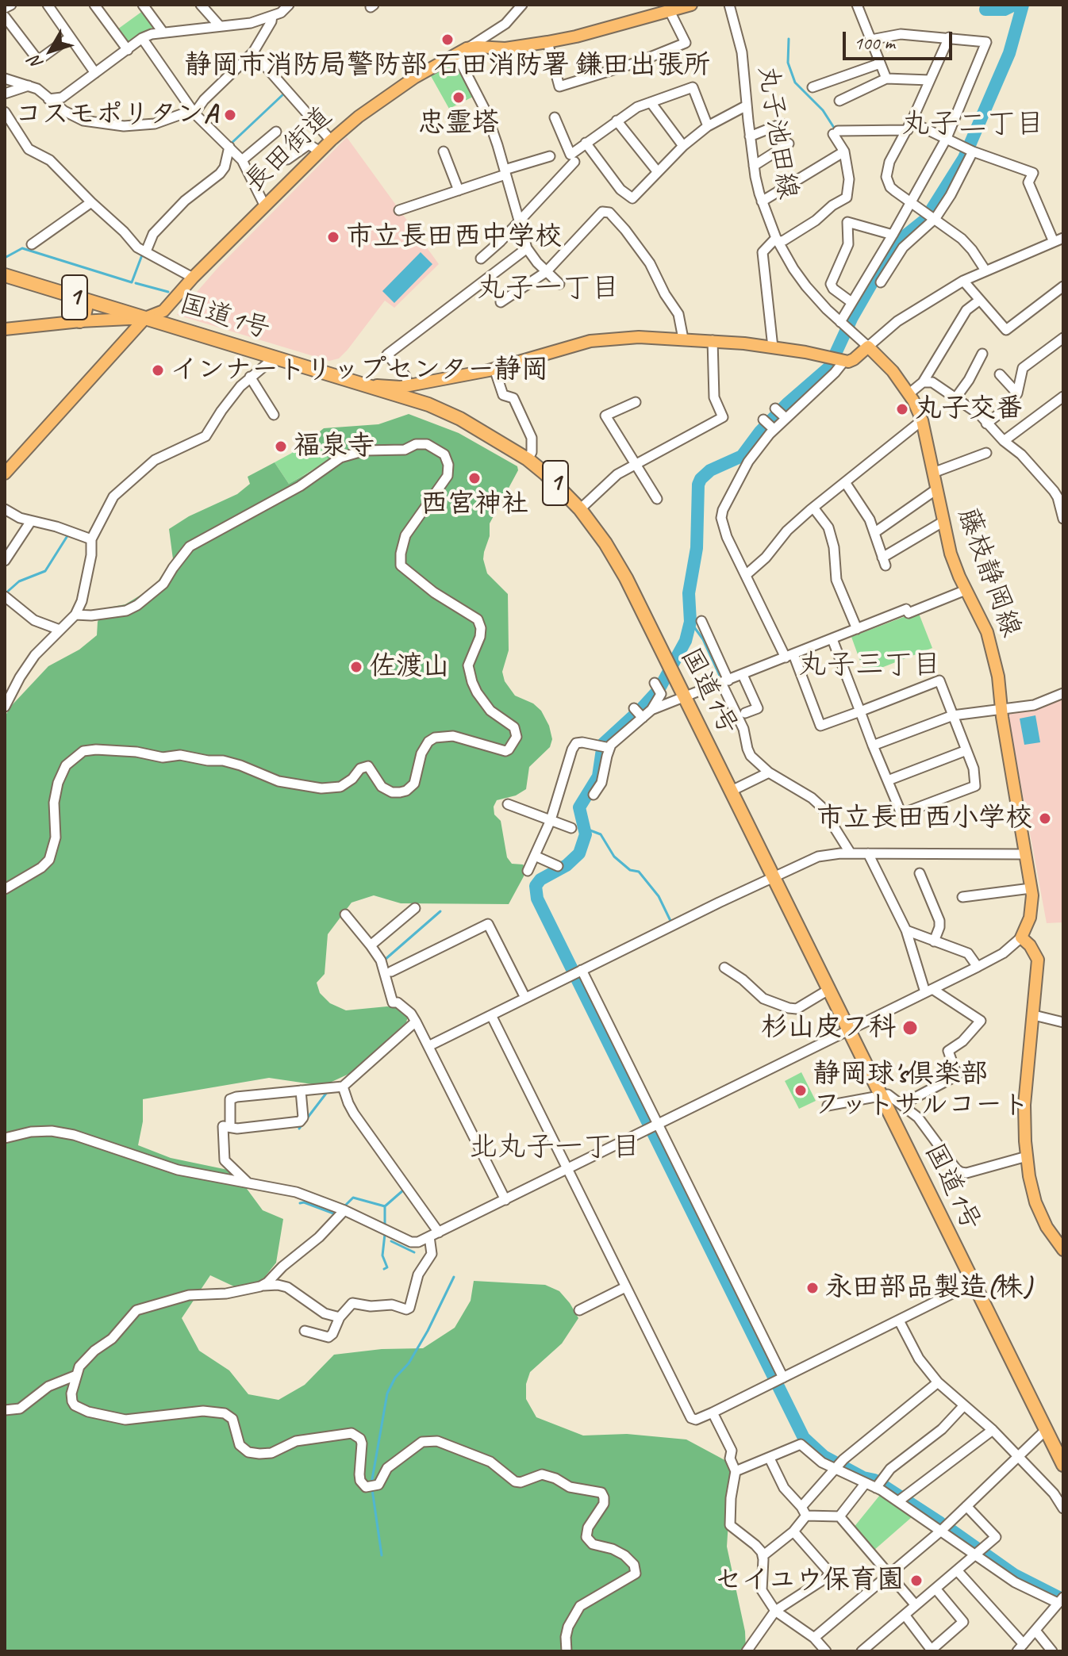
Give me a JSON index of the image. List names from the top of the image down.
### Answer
{
  "streets": {
    "highway": ["1", "国道1号"],
    "main road": ["長田街道", "藤枝静岡線"],
    "street": ["丸子池田線"]
  },
  "crossings": [
    ["丸子池田線", "藤枝静岡線"],
    ["長田街道", "国道1号"]
  ],
  "districts": [
    "丸子二丁目",
    "丸子一丁目",
    "丸子三丁目",
    "北丸子一丁目"
  ],
  "places": [
    "静岡市消防局警防部 石田消防署 鎌田出張所",
    "忠霊塔",
    "コスモポリタンA",
    "市立長田西中学校",
    "インナートリップセンター静岡",
    "丸子交番",
    "福泉寺",
    "西宮神社",
    "佐渡山",
    "市立長田西小学校",
    "杉山皮フ科",
    "静岡球's倶楽部 フットサルコート",
    "永田部品製造(株)",
    "セイユウ保育園"
  ],
  "scale_bar": "100 m",
  "north": "bottom left"
}
